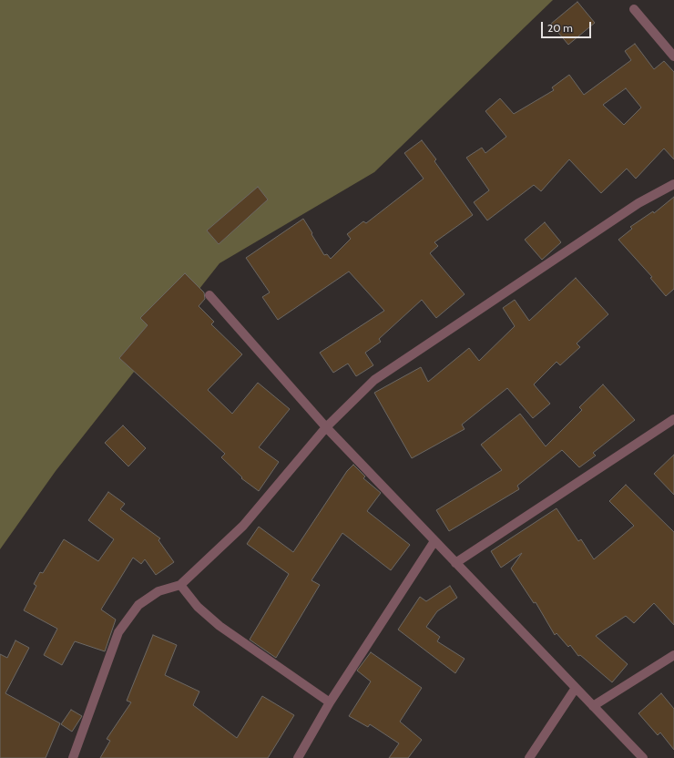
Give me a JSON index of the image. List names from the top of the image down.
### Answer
{
  "scale_bar": "20 m"
}
